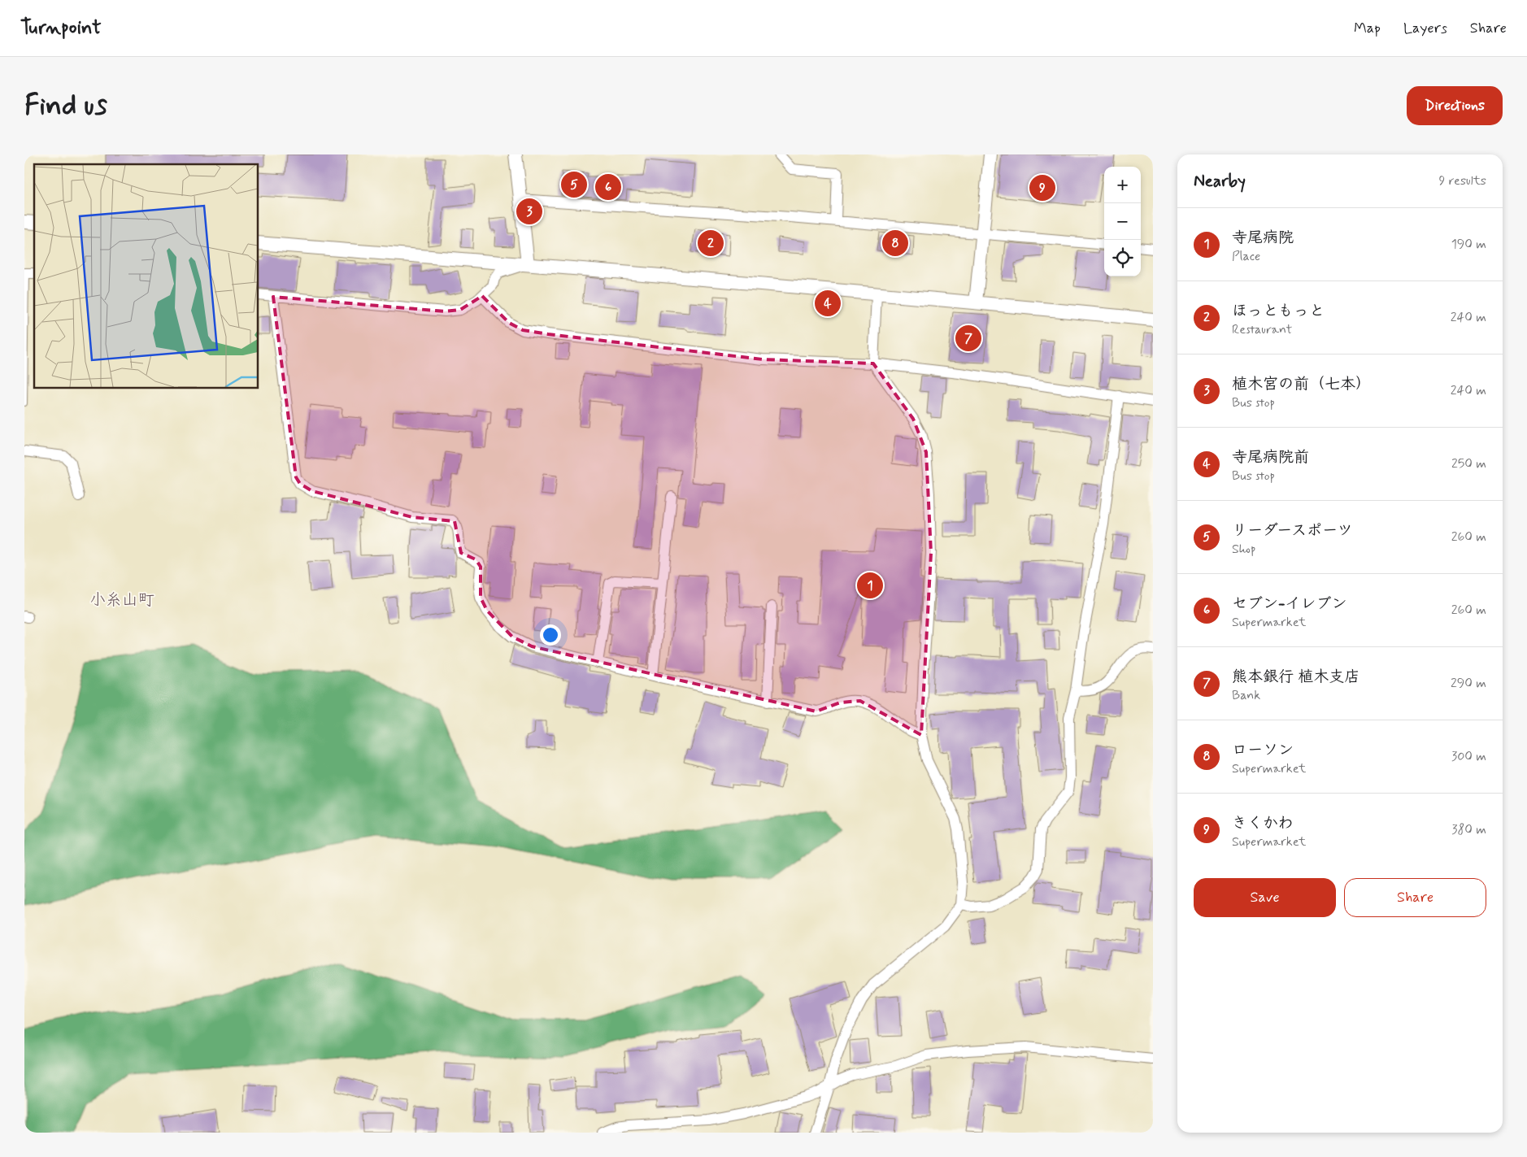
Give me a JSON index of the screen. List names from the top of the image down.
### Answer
{
  "districts": ["小糸山町"],
  "page": {
    "header": "Turnpoint",
    "nav": ["Map", "Layers", "Share"],
    "buttons": [
      "Directions",
      ["Save", "Share"]
    ],
    "title": "Find us",
    "heading": ["Nearby", "9 results"],
    "map_buttons": ["+", "−"],
    "pins": [
      "5",
      "6",
      "9",
      "3",
      "2",
      "8",
      "4",
      "7",
      "1"
    ],
    "list": [
      {
        "mark": "1",
        "name": "寺尾病院",
        "note": "Place",
        "value": "190 m"
      },
      {
        "mark": "2",
        "name": "ほっともっと",
        "note": "Restaurant",
        "value": "240 m"
      },
      {
        "mark": "3",
        "name": "植木宮の前（七本）",
        "note": "Bus stop",
        "value": "240 m"
      },
      {
        "mark": "4",
        "name": "寺尾病院前",
        "note": "Bus stop",
        "value": "250 m"
      },
      {
        "mark": "5",
        "name": "リーダースポーツ",
        "note": "Shop",
        "value": "260 m"
      },
      {
        "mark": "6",
        "name": "セブン-イレブン",
        "note": "Supermarket",
        "value": "260 m"
      },
      {
        "mark": "7",
        "name": "熊本銀行 植木支店",
        "note": "Bank",
        "value": "290 m"
      },
      {
        "mark": "8",
        "name": "ローソン",
        "note": "Supermarket",
        "value": "300 m"
      },
      {
        "mark": "9",
        "name": "きくかわ",
        "note": "Supermarket",
        "value": "380 m"
      }
    ]
  }
}
